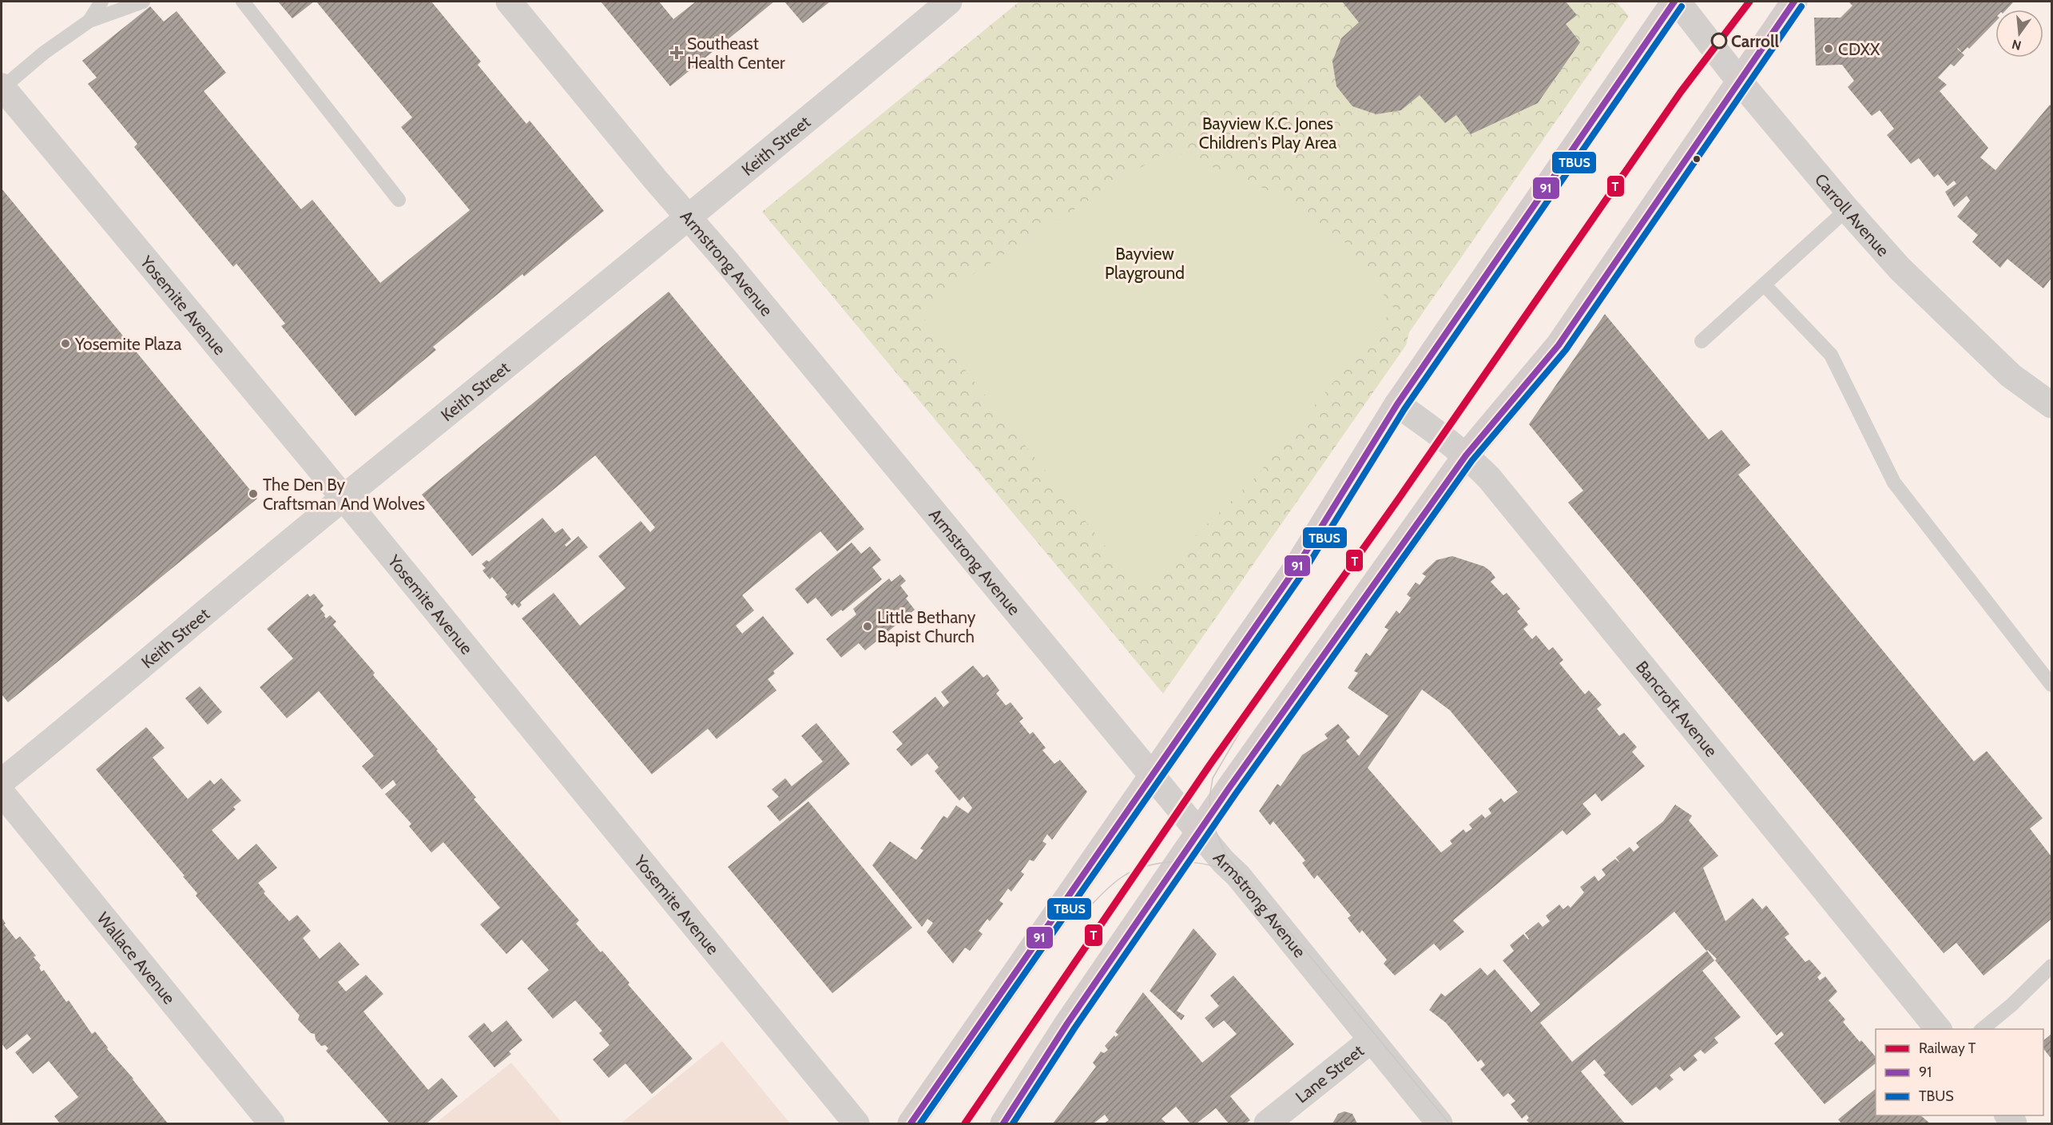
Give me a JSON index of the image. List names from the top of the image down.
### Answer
{
  "streets": {
    "street": [
      "Keith Street",
      "Carroll Avenue",
      "Armstrong Avenue",
      "Yosemite Avenue",
      "Bancroft Avenue",
      "Wallace Avenue",
      "Lane Street"
    ]
  },
  "crossings": [
    ["Keith Street", "Armstrong Avenue"],
    ["Keith Street", "Yosemite Avenue"],
    ["Armstrong Avenue", "Lane Street"]
  ],
  "parks": ["Bayview K.C. Jones Children's Play Area", "Bayview Playground"],
  "places": {
    "other": [
      "Carroll",
      "CDXX",
      "Yosemite Plaza",
      "The Den By Craftsman And Wolves",
      "Little Bethany Bapist Church"
    ],
    "health": ["Southeast Health Center"]
  },
  "lines": ["rail line T", "transit line 91", "transit line TBUS"],
  "legend": ["Railway T", "91", "TBUS"],
  "north": "bottom"
}
